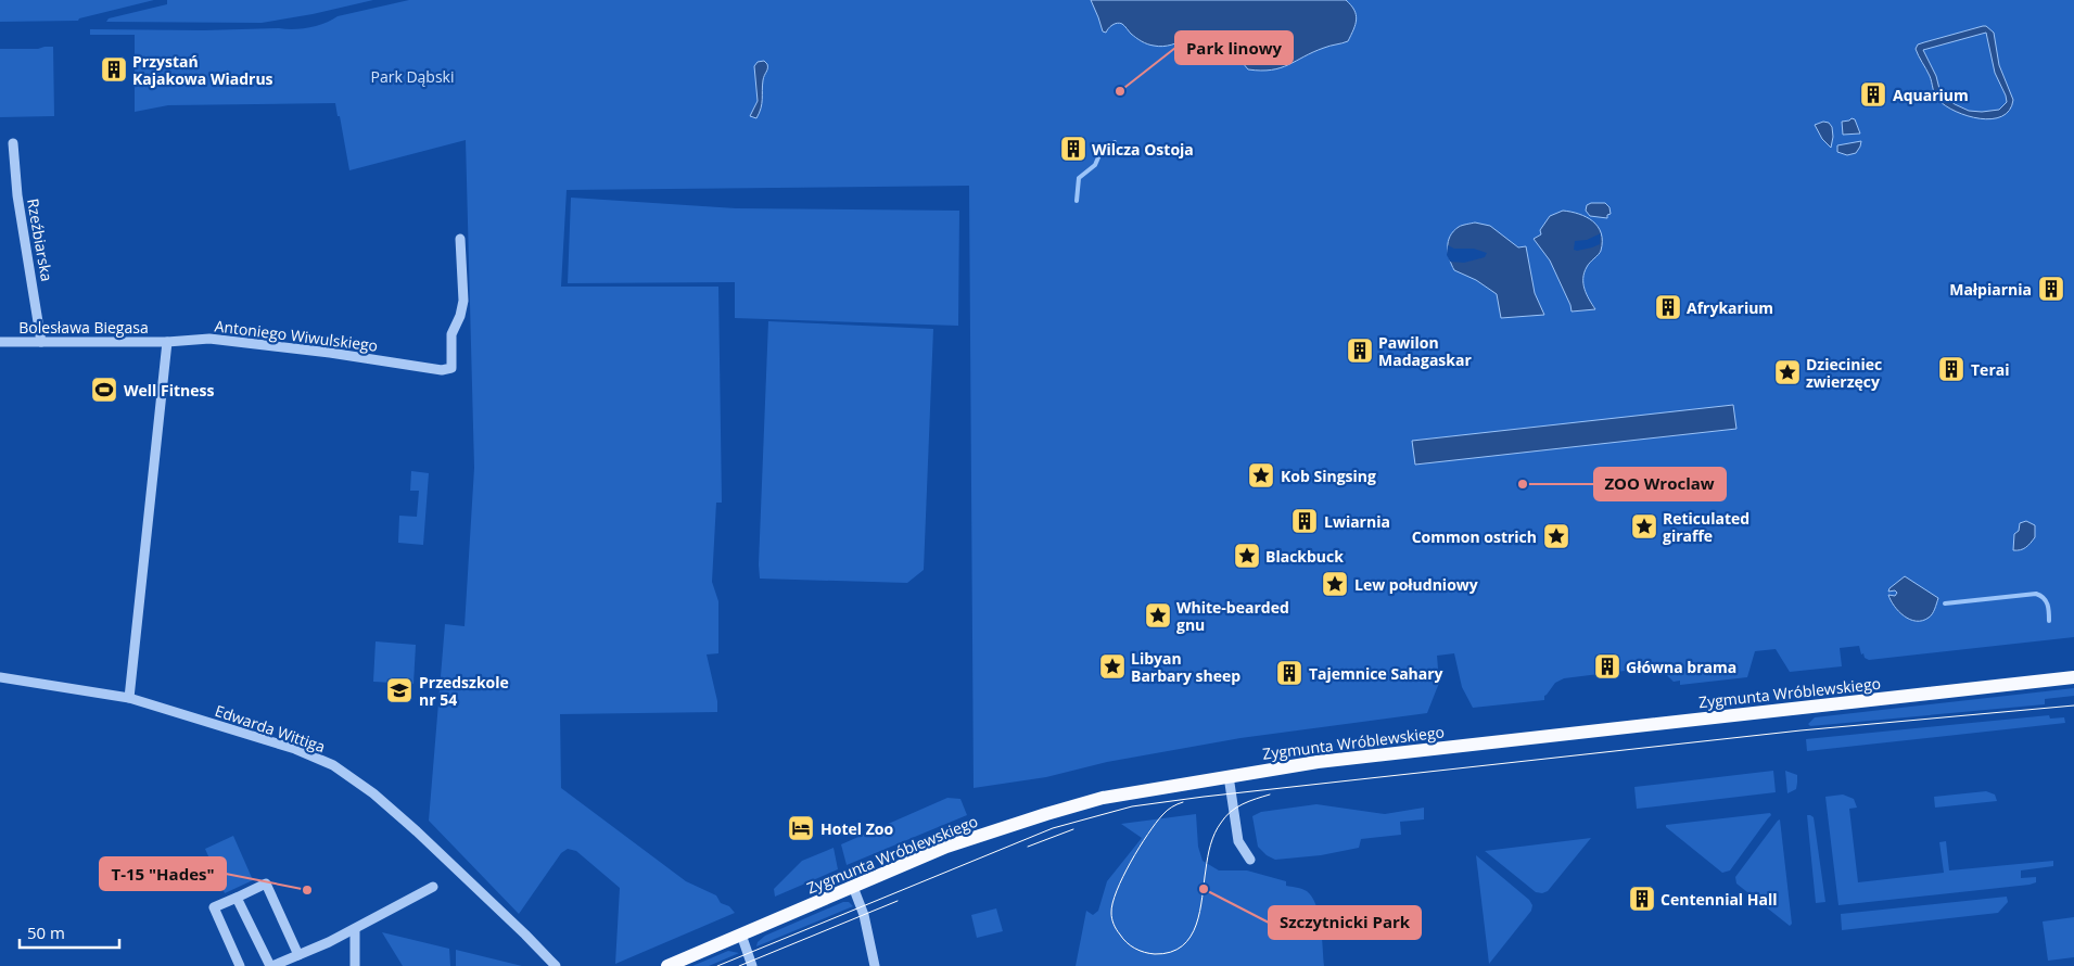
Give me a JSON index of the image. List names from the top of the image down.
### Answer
{
  "streets": {
    "main road": ["Zygmunta Wróblewskiego"],
    "street": [
      "Rzeźbiarska",
      "Bolesława Biegasa",
      "Antoniego Wiwulskiego",
      "Edwarda Wittiga"
    ]
  },
  "crossings": [
    ["Rzeźbiarska", "Bolesława Biegasa"],
    ["Bolesława Biegasa", "Antoniego Wiwulskiego"]
  ],
  "parks": ["Park Dąbski"],
  "places": {
    "building": [
      "Przystań Kajakowa Wiadrus",
      "Aquarium",
      "Wilcza Ostoja",
      "Małpiarnia",
      "Afrykarium",
      "Pawilon Madagaskar",
      "Terai",
      "Lwiarnia",
      "Główna brama",
      "Tajemnice Sahary",
      "Centennial Hall"
    ],
    "other": [
      "Park linowy",
      "ZOO Wroclaw",
      "Szczytnicki Park",
      "T-15 \"Hades\""
    ],
    "place": [
      "Dzieciniec zwierzęcy",
      "Kob Singsing",
      "Reticulated giraffe",
      "Common ostrich",
      "Blackbuck",
      "Lew południowy",
      "White-bearded gnu",
      "Libyan Barbary sheep"
    ],
    "sports": ["Well Fitness"],
    "school or university": ["Przedszkole nr 54"],
    "hotel": ["Hotel Zoo"]
  },
  "scale_bar": "50 m"
}
